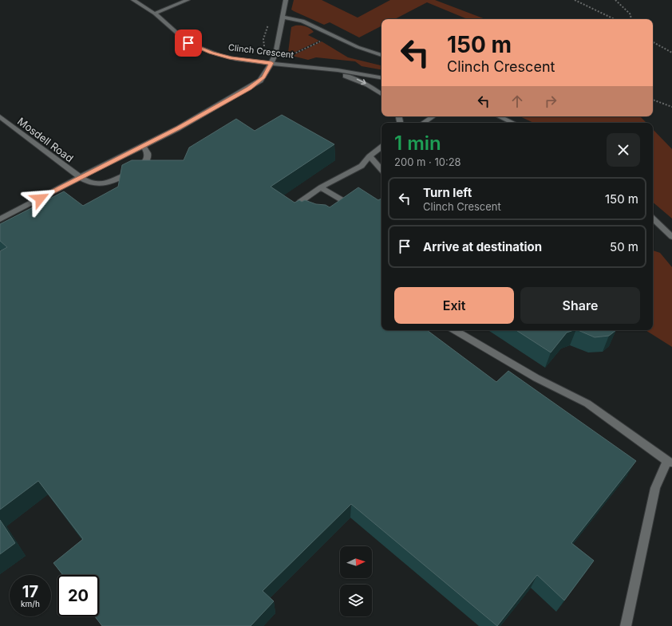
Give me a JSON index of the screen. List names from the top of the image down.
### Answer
{
  "streets": {
    "lane": ["Clinch Crescent", "Mosdell Road"]
  },
  "north": "right",
  "page": {
    "turn": ["150 m", "Clinch Crescent"],
    "heading": ["1 min", "200 m · 10:28"],
    "list": [
      {
        "name": "Turn left",
        "note": "Clinch Crescent",
        "value": "150 m"
      },
      {
        "name": "Arrive at destination",
        "value": "50 m"
      }
    ],
    "buttons": ["Exit", "Share"],
    "speed": "17 km/h",
    "limit": "20"
  }
}
